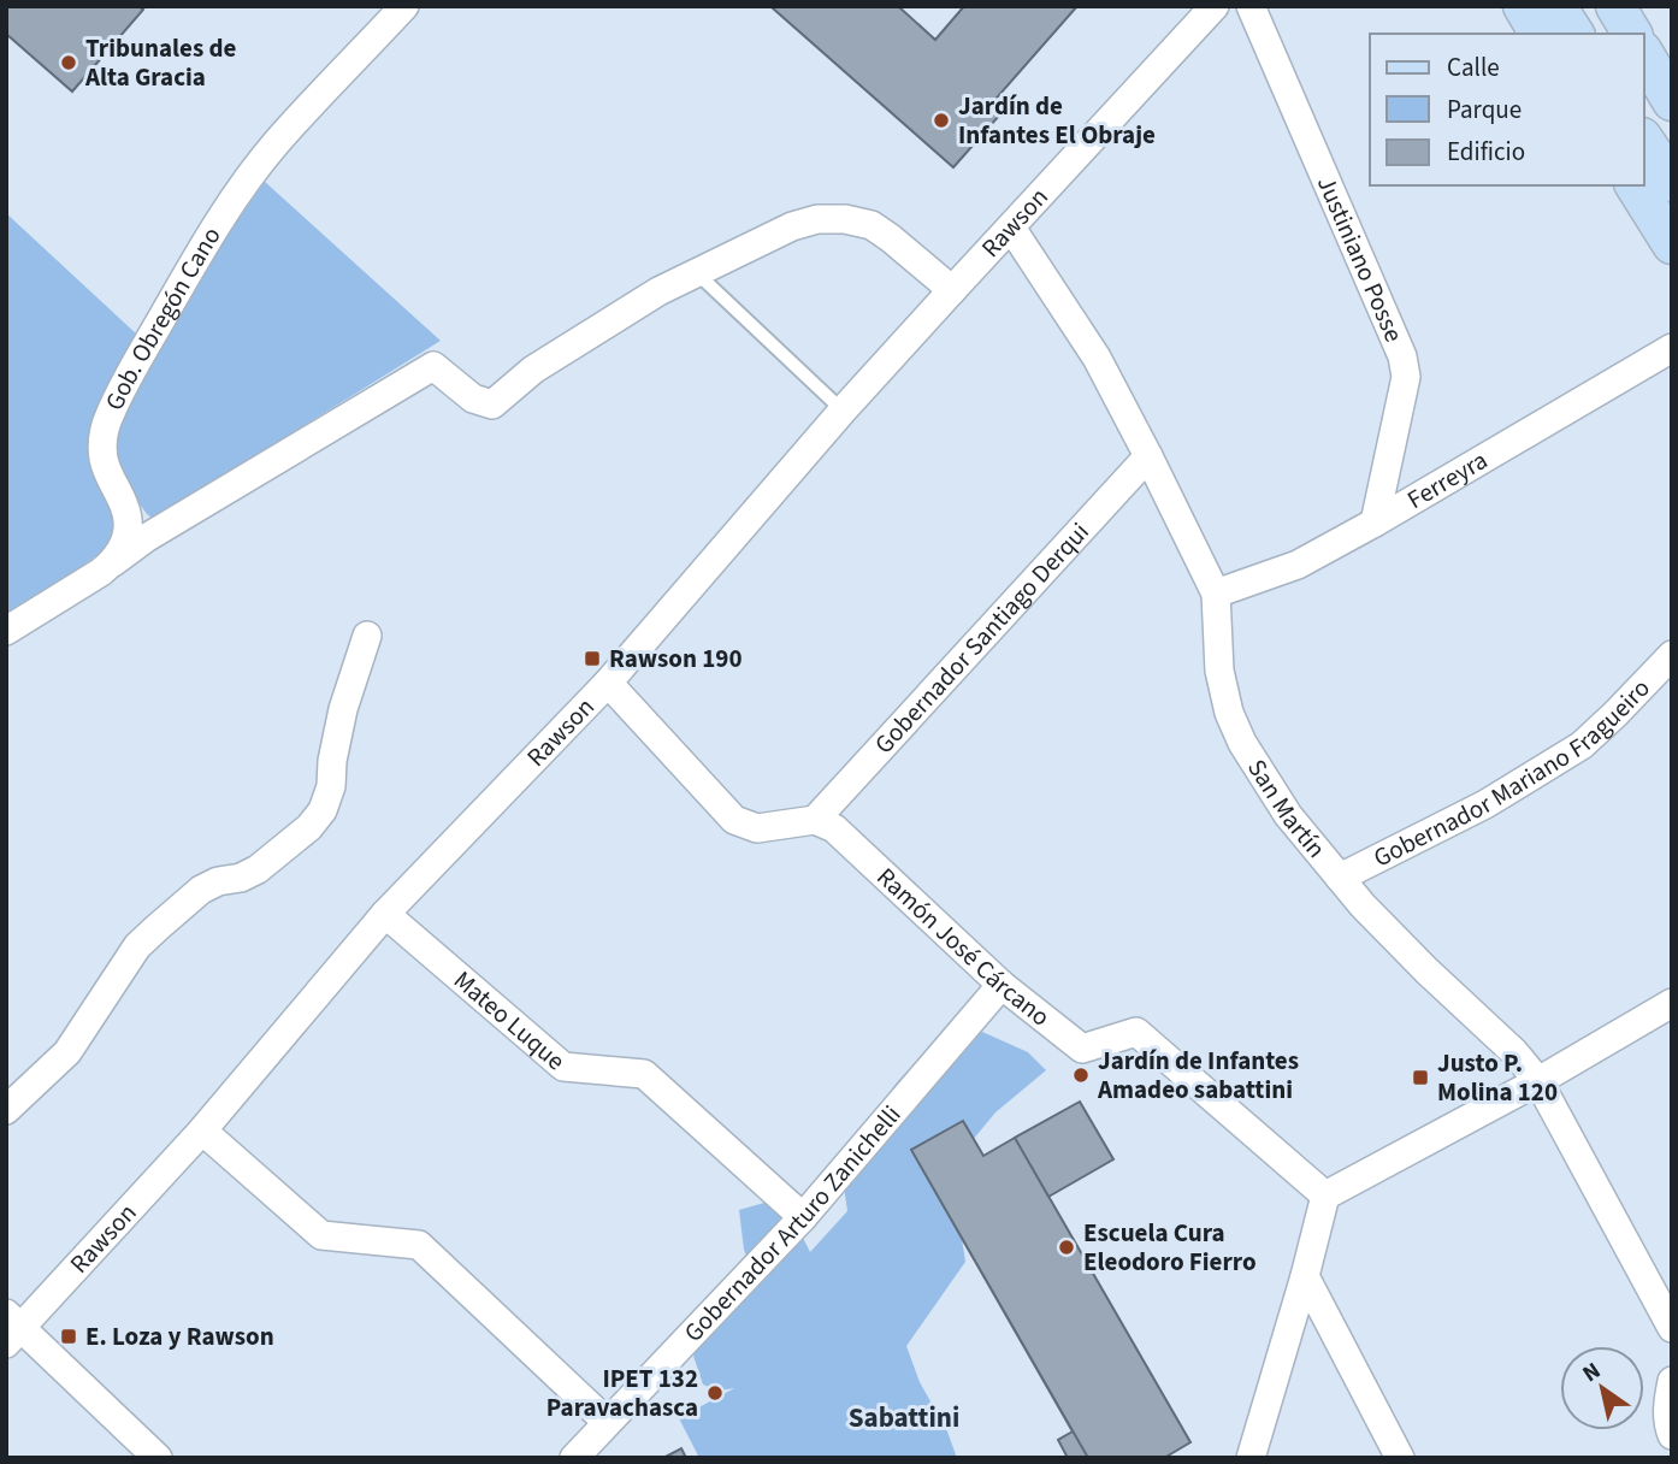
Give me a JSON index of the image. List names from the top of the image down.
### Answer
{
  "streets": {
    "street": [
      "Rawson",
      "Justiniano Posse",
      "Gob. Obregón Cano",
      "Ferreyra",
      "Gobernador Santiago Derqui",
      "Gobernador Mariano Fragueiro",
      "San Martín",
      "Ramón José Cárcano",
      "Mateo Luque",
      "Gobernador Arturo Zanichelli"
    ]
  },
  "crossings": [
    ["Rawson", "San Martín"],
    ["Rawson", "Mateo Luque"],
    ["Justiniano Posse", "Ferreyra"],
    ["Ferreyra", "San Martín"],
    ["Gobernador Santiago Derqui", "San Martín"],
    ["Gobernador Santiago Derqui", "Ramón José Cárcano"],
    ["Gobernador Mariano Fragueiro", "San Martín"],
    ["Ramón José Cárcano", "Gobernador Arturo Zanichelli"],
    ["Mateo Luque", "Gobernador Arturo Zanichelli"]
  ],
  "districts": ["Sabattini"],
  "places": {
    "other": [
      "Tribunales de Alta Gracia",
      "Jardín de Infantes El Obraje",
      "Jardín de Infantes Amadeo sabattini",
      "Escuela Cura Eleodoro Fierro",
      "IPET 132 Paravachasca"
    ],
    "transit": ["Rawson 190", "Justo P. Molina 120", "E. Loza y Rawson"]
  },
  "legend": ["Calle", "Parque", "Edificio"],
  "north": "top left"
}
